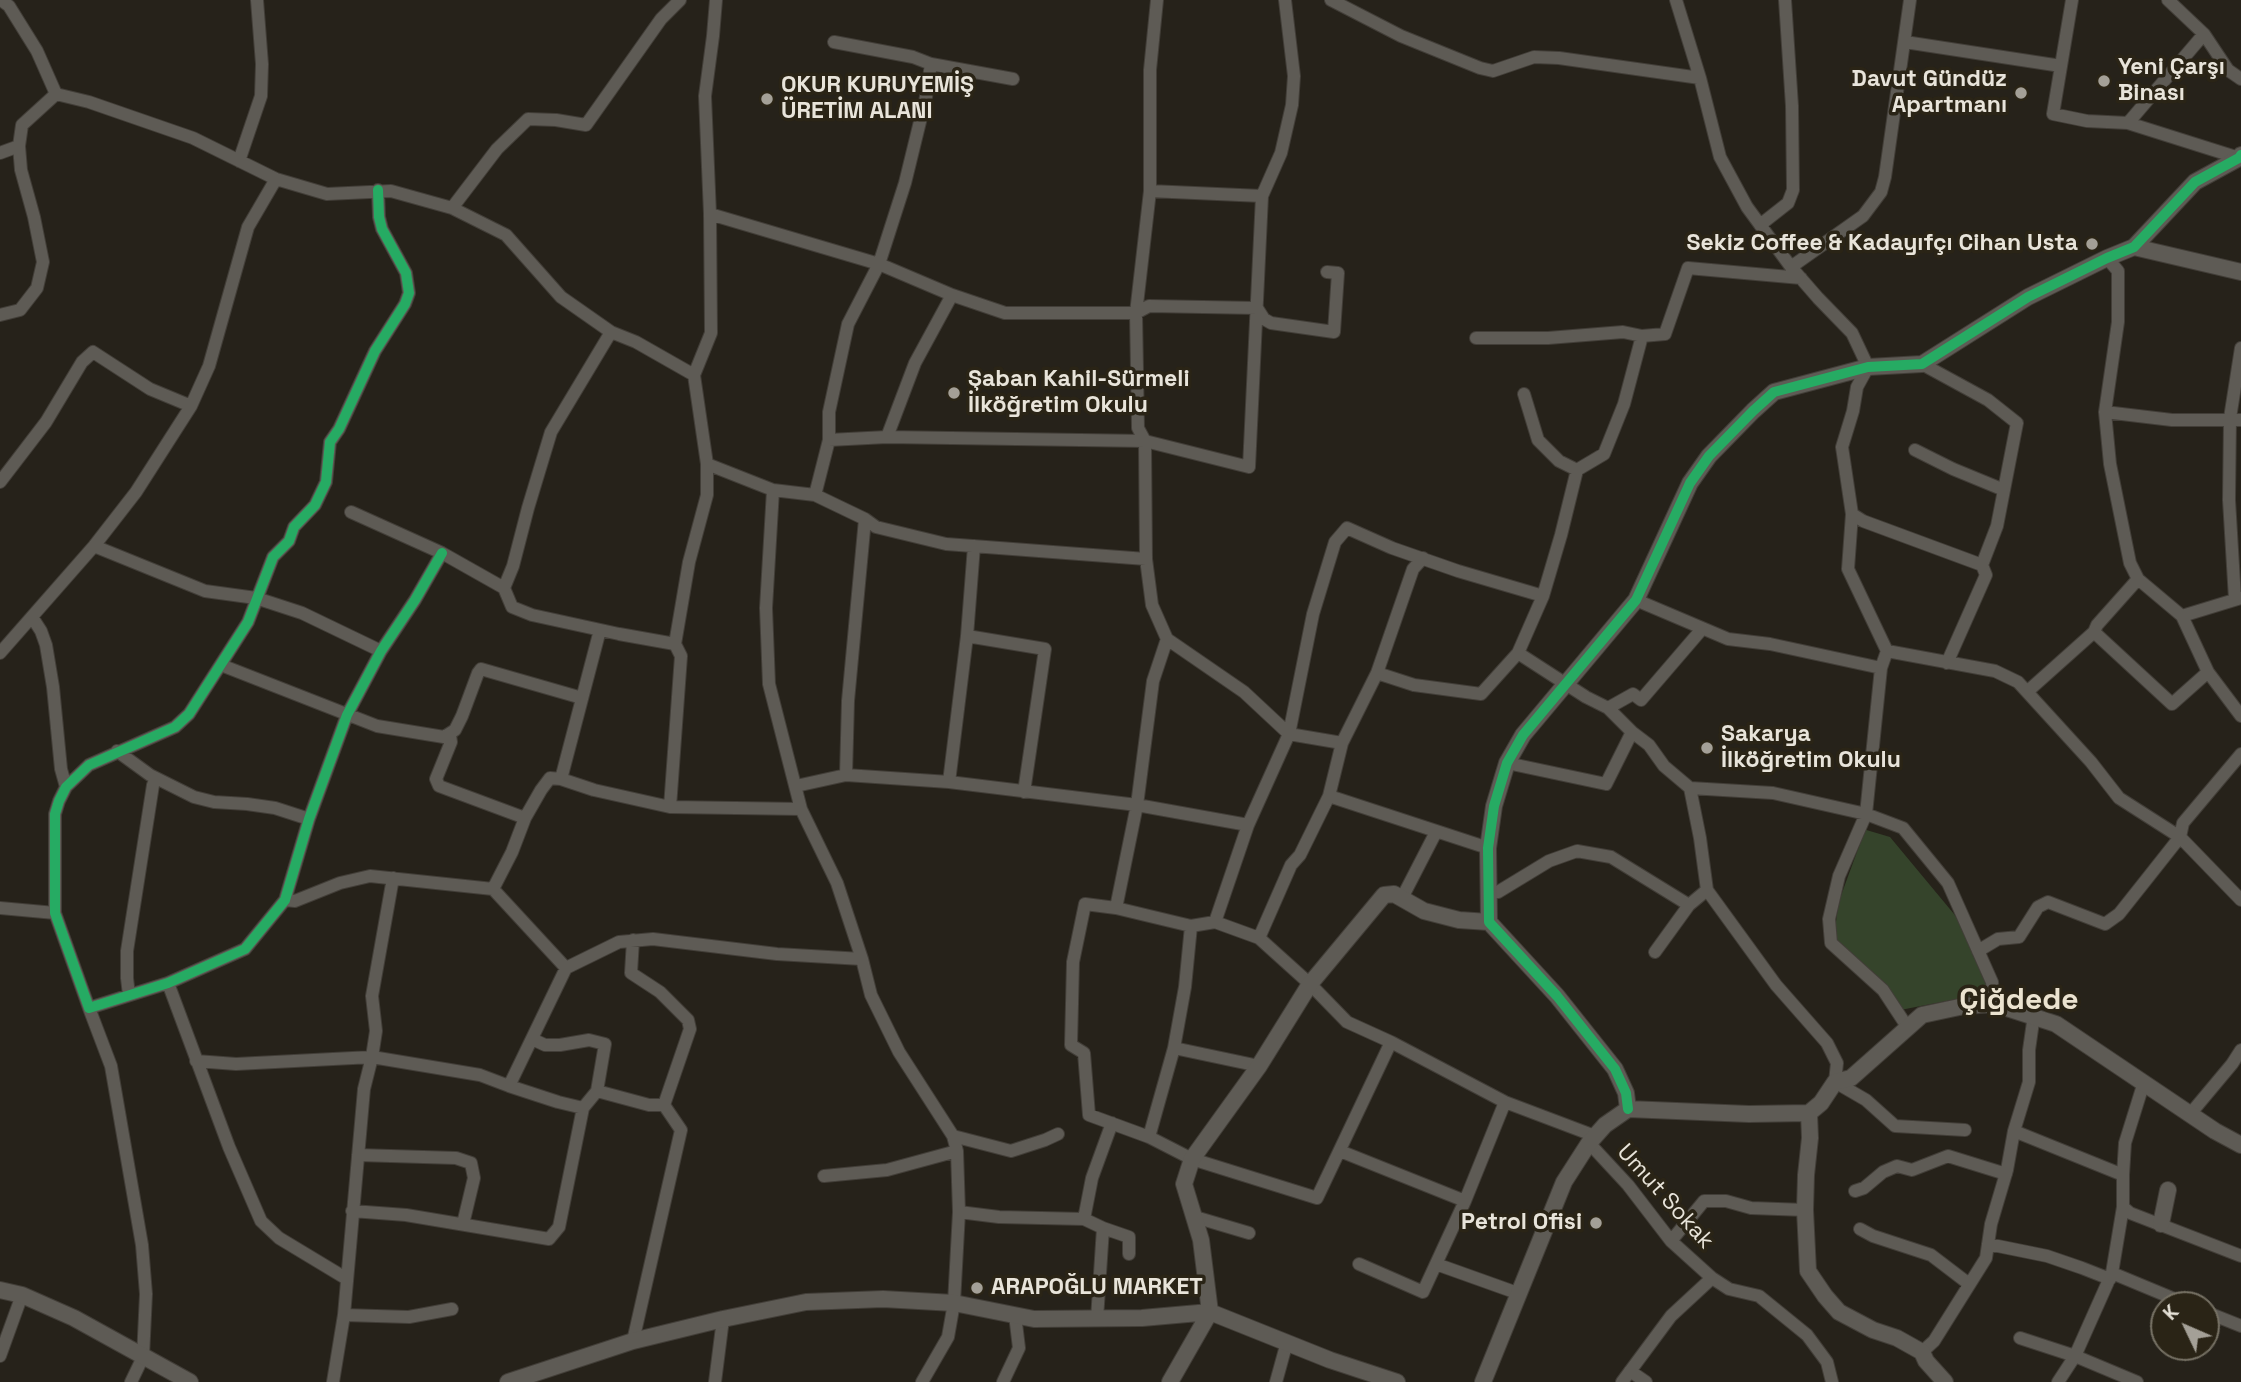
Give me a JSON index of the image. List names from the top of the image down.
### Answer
{
  "streets": {
    "street": ["Umut Sokak"]
  },
  "districts": ["Çiğdede"],
  "places": [
    "Yeni Çarşı Binası",
    "Davut Gündüz Apartmanı",
    "OKUR KURUYEMİŞ ÜRETİM ALANI",
    "Sekiz Coffee & Kadayıfçı Cihan Usta",
    "Şaban Kahil-Sürmeli İlköğretim Okulu",
    "Sakarya İlköğretim Okulu",
    "Petrol Ofisi",
    "ARAPOĞLU MARKET"
  ],
  "north": "top left"
}
